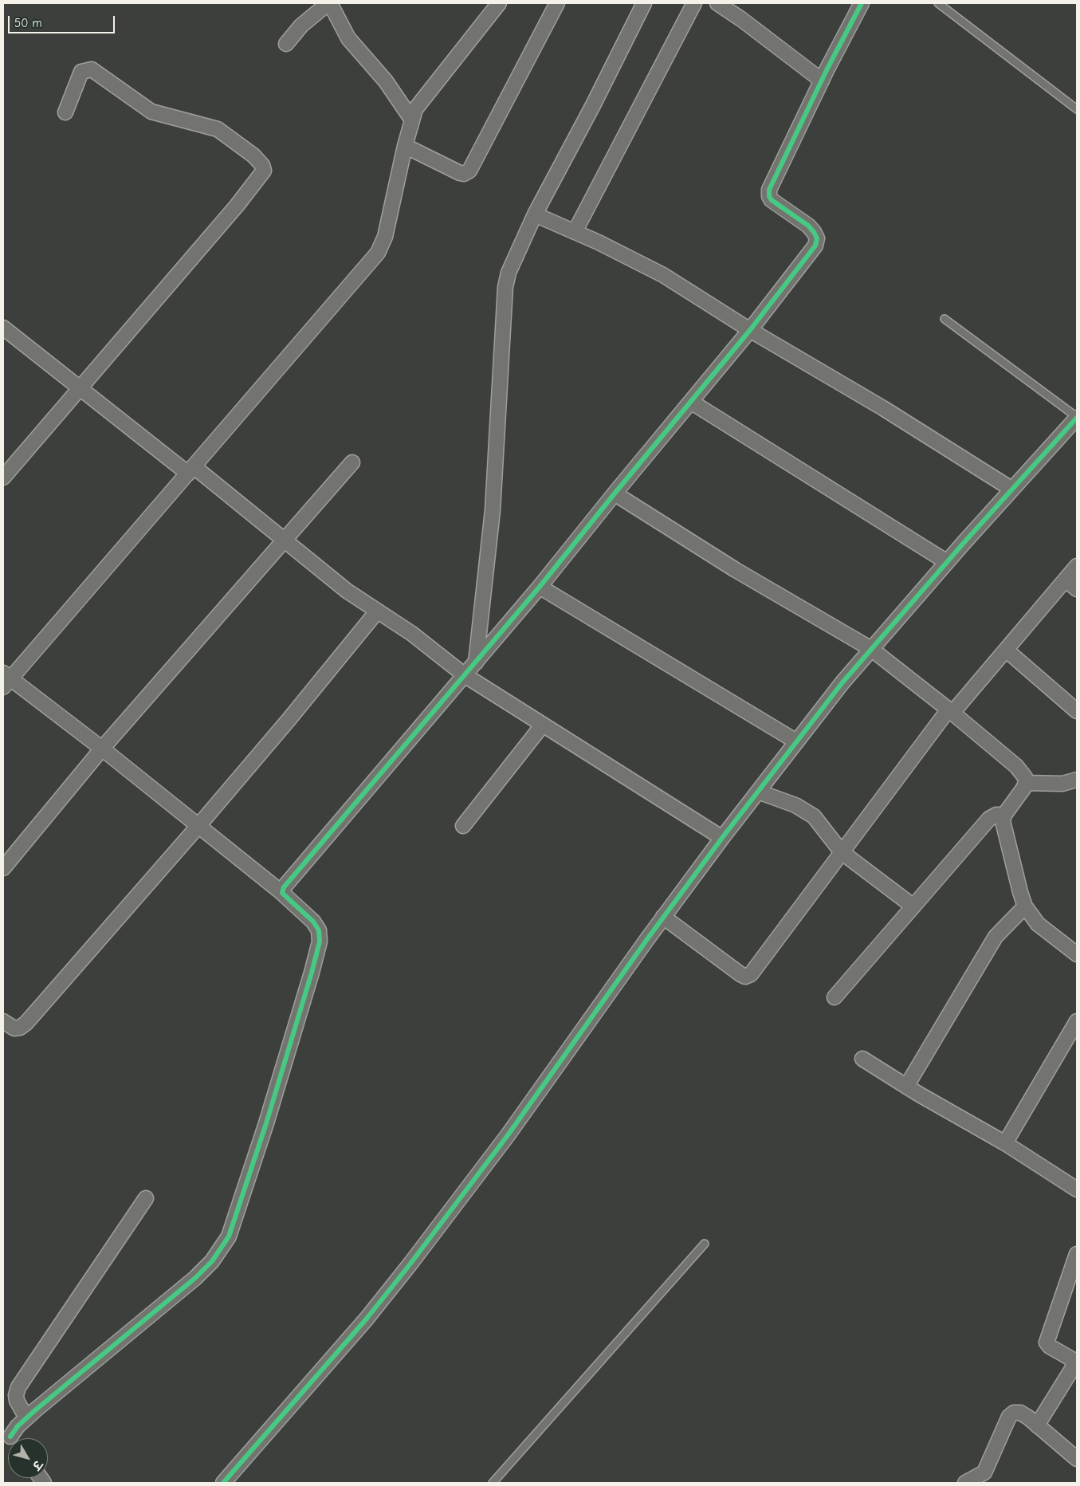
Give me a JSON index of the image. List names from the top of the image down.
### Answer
{
  "scale_bar": "50 m",
  "north": "bottom right"
}
